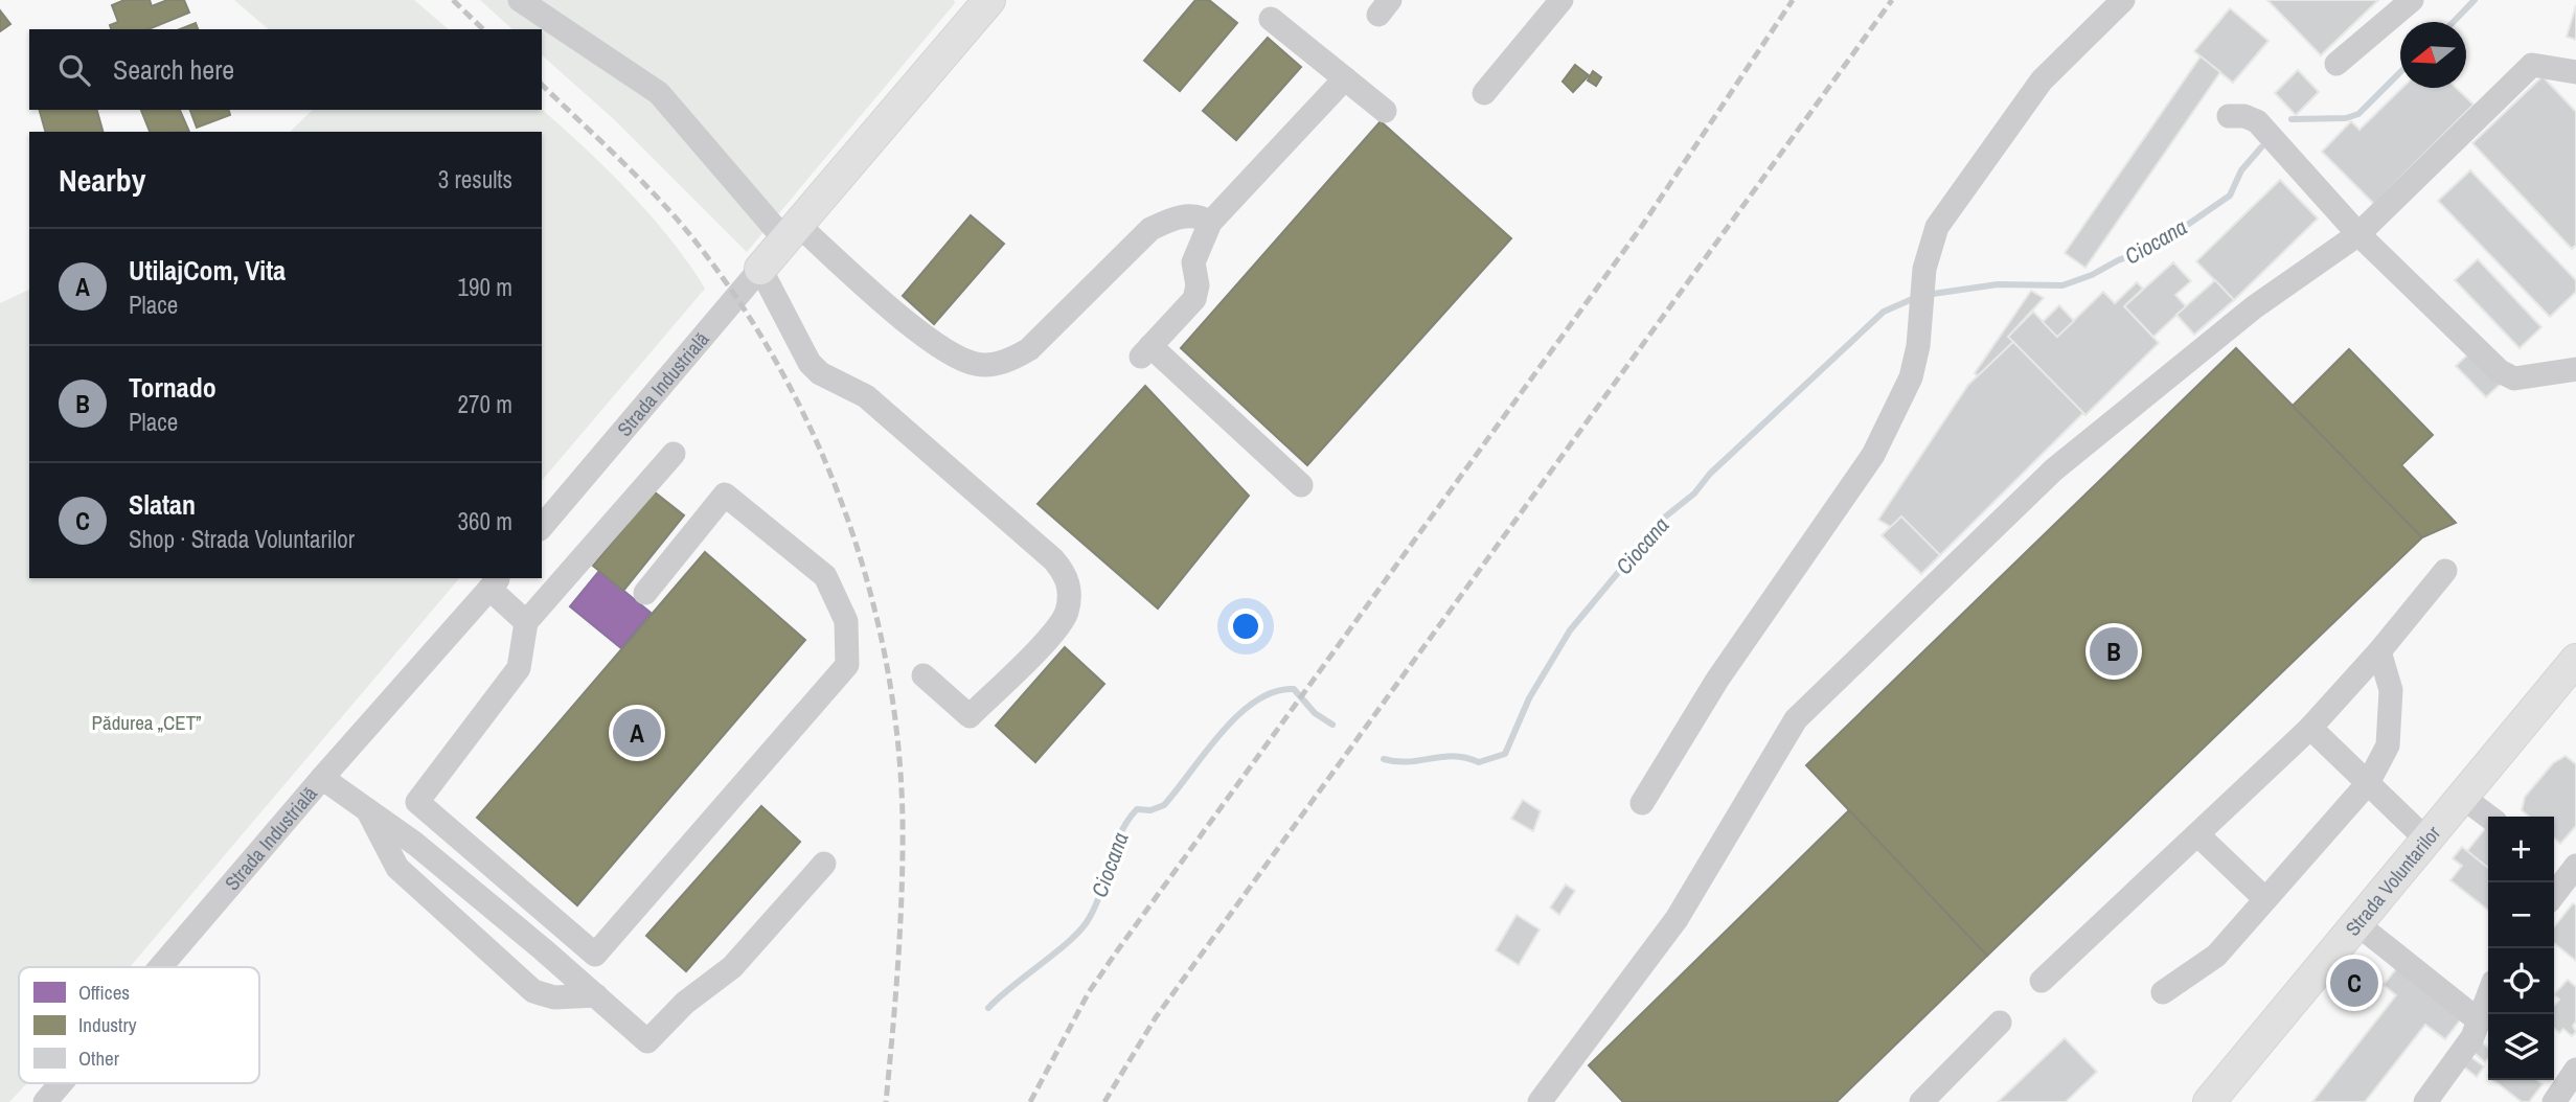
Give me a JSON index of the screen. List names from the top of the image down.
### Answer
{
  "streets": {
    "main road": ["Strada Industrială", "Strada Voluntarilor"]
  },
  "water": ["Ciocana"],
  "parks": ["Pădurea „CET”"],
  "legend": ["Offices", "Industry", "Other"],
  "north": "left",
  "page": {
    "search": "Search here",
    "heading": ["Nearby", "3 results"],
    "list": [
      {
        "mark": "A",
        "name": "UtilajCom, Vita",
        "note": "Place",
        "value": "190 m"
      },
      {
        "mark": "B",
        "name": "Tornado",
        "note": "Place",
        "value": "270 m"
      },
      {
        "mark": "C",
        "name": "Slatan",
        "note": "Shop · Strada Voluntarilor",
        "value": "360 m"
      }
    ],
    "pins": ["B", "A", "C"],
    "map_buttons": ["+", "−"]
  }
}
